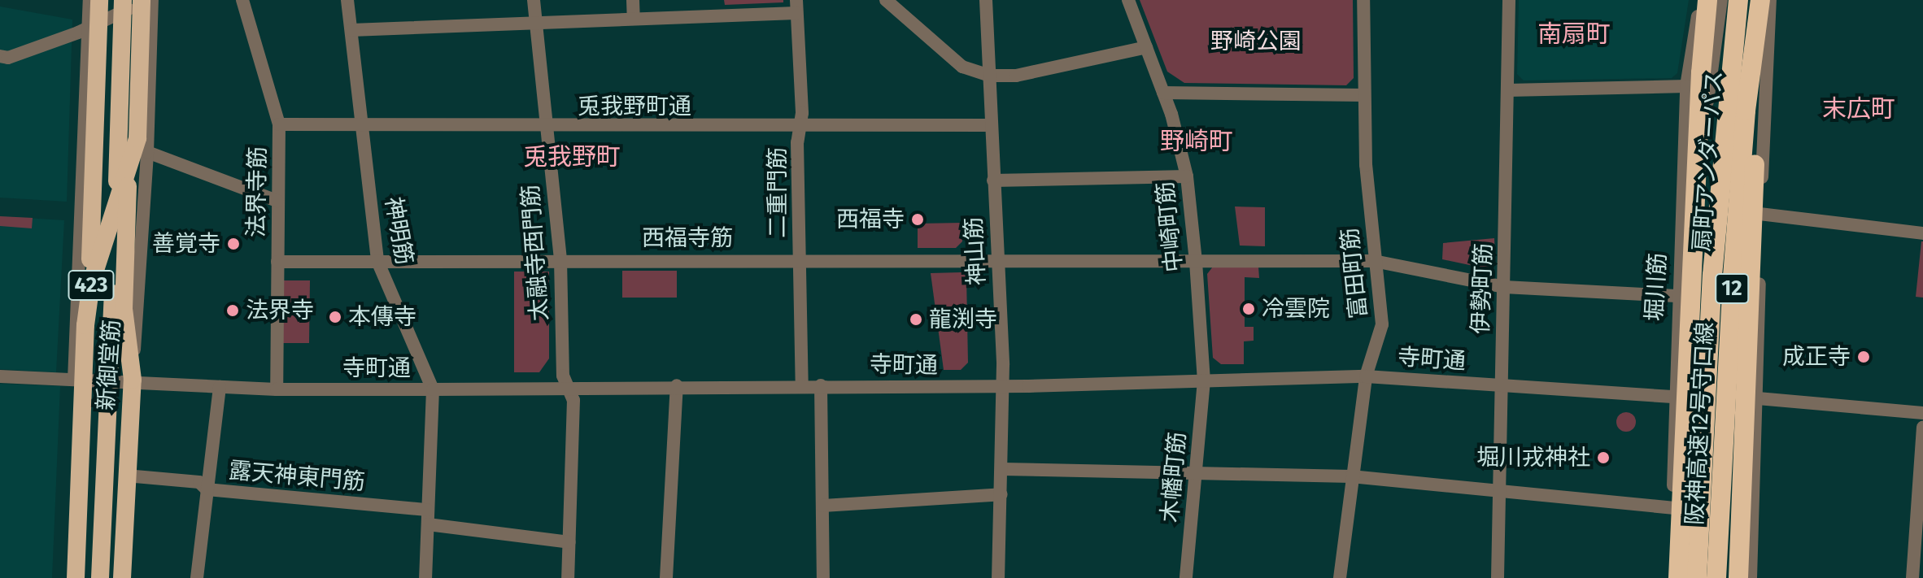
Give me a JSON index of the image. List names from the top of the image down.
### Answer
{
  "streets": {
    "highway": [
      "423",
      "12",
      "新御堂筋",
      "阪神高速12号守口線"
    ],
    "street": [
      "兎我野町通",
      "扇町アンダーパス",
      "法界寺筋",
      "二重門筋",
      "中崎町筋",
      "神明筋",
      "西福寺筋",
      "神山筋",
      "太融寺西門筋",
      "富田町筋",
      "堀川筋",
      "伊勢町筋",
      "寺町通",
      "露天神東門筋",
      "木幡町筋"
    ]
  },
  "crossings": [
    ["兎我野町通", "法界寺筋"],
    ["兎我野町通", "二重門筋"],
    ["兎我野町通", "神明筋"],
    ["兎我野町通", "神山筋"],
    ["兎我野町通", "太融寺西門筋"],
    ["扇町アンダーパス", "寺町通"],
    ["扇町アンダーパス", "阪神高速12号守口線"],
    ["法界寺筋", "西福寺筋"],
    ["法界寺筋", "寺町通"],
    ["二重門筋", "西福寺筋"],
    ["二重門筋", "寺町通"],
    ["中崎町筋", "西福寺筋"],
    ["中崎町筋", "寺町通"],
    ["中崎町筋", "木幡町筋"],
    ["神明筋", "西福寺筋"],
    ["神明筋", "寺町通"],
    ["神明筋", "露天神東門筋"],
    ["西福寺筋", "神山筋"],
    ["西福寺筋", "太融寺西門筋"],
    ["西福寺筋", "富田町筋"],
    ["西福寺筋", "堀川筋"],
    ["西福寺筋", "伊勢町筋"],
    ["神山筋", "寺町通"],
    ["太融寺西門筋", "寺町通"],
    ["富田町筋", "寺町通"],
    ["423", "寺町通"],
    ["423", "新御堂筋"],
    ["堀川筋", "寺町通"],
    ["伊勢町筋", "寺町通"],
    ["寺町通", "新御堂筋"],
    ["寺町通", "木幡町筋"],
    ["新御堂筋", "露天神東門筋"]
  ],
  "districts": [
    "南扇町",
    "末広町",
    "野崎町",
    "兎我野町"
  ],
  "parks": ["野崎公園"],
  "places": [
    "西福寺",
    "善覚寺",
    "冷雲院",
    "法界寺",
    "本傳寺",
    "龍渕寺",
    "成正寺",
    "堀川戎神社"
  ]
}
